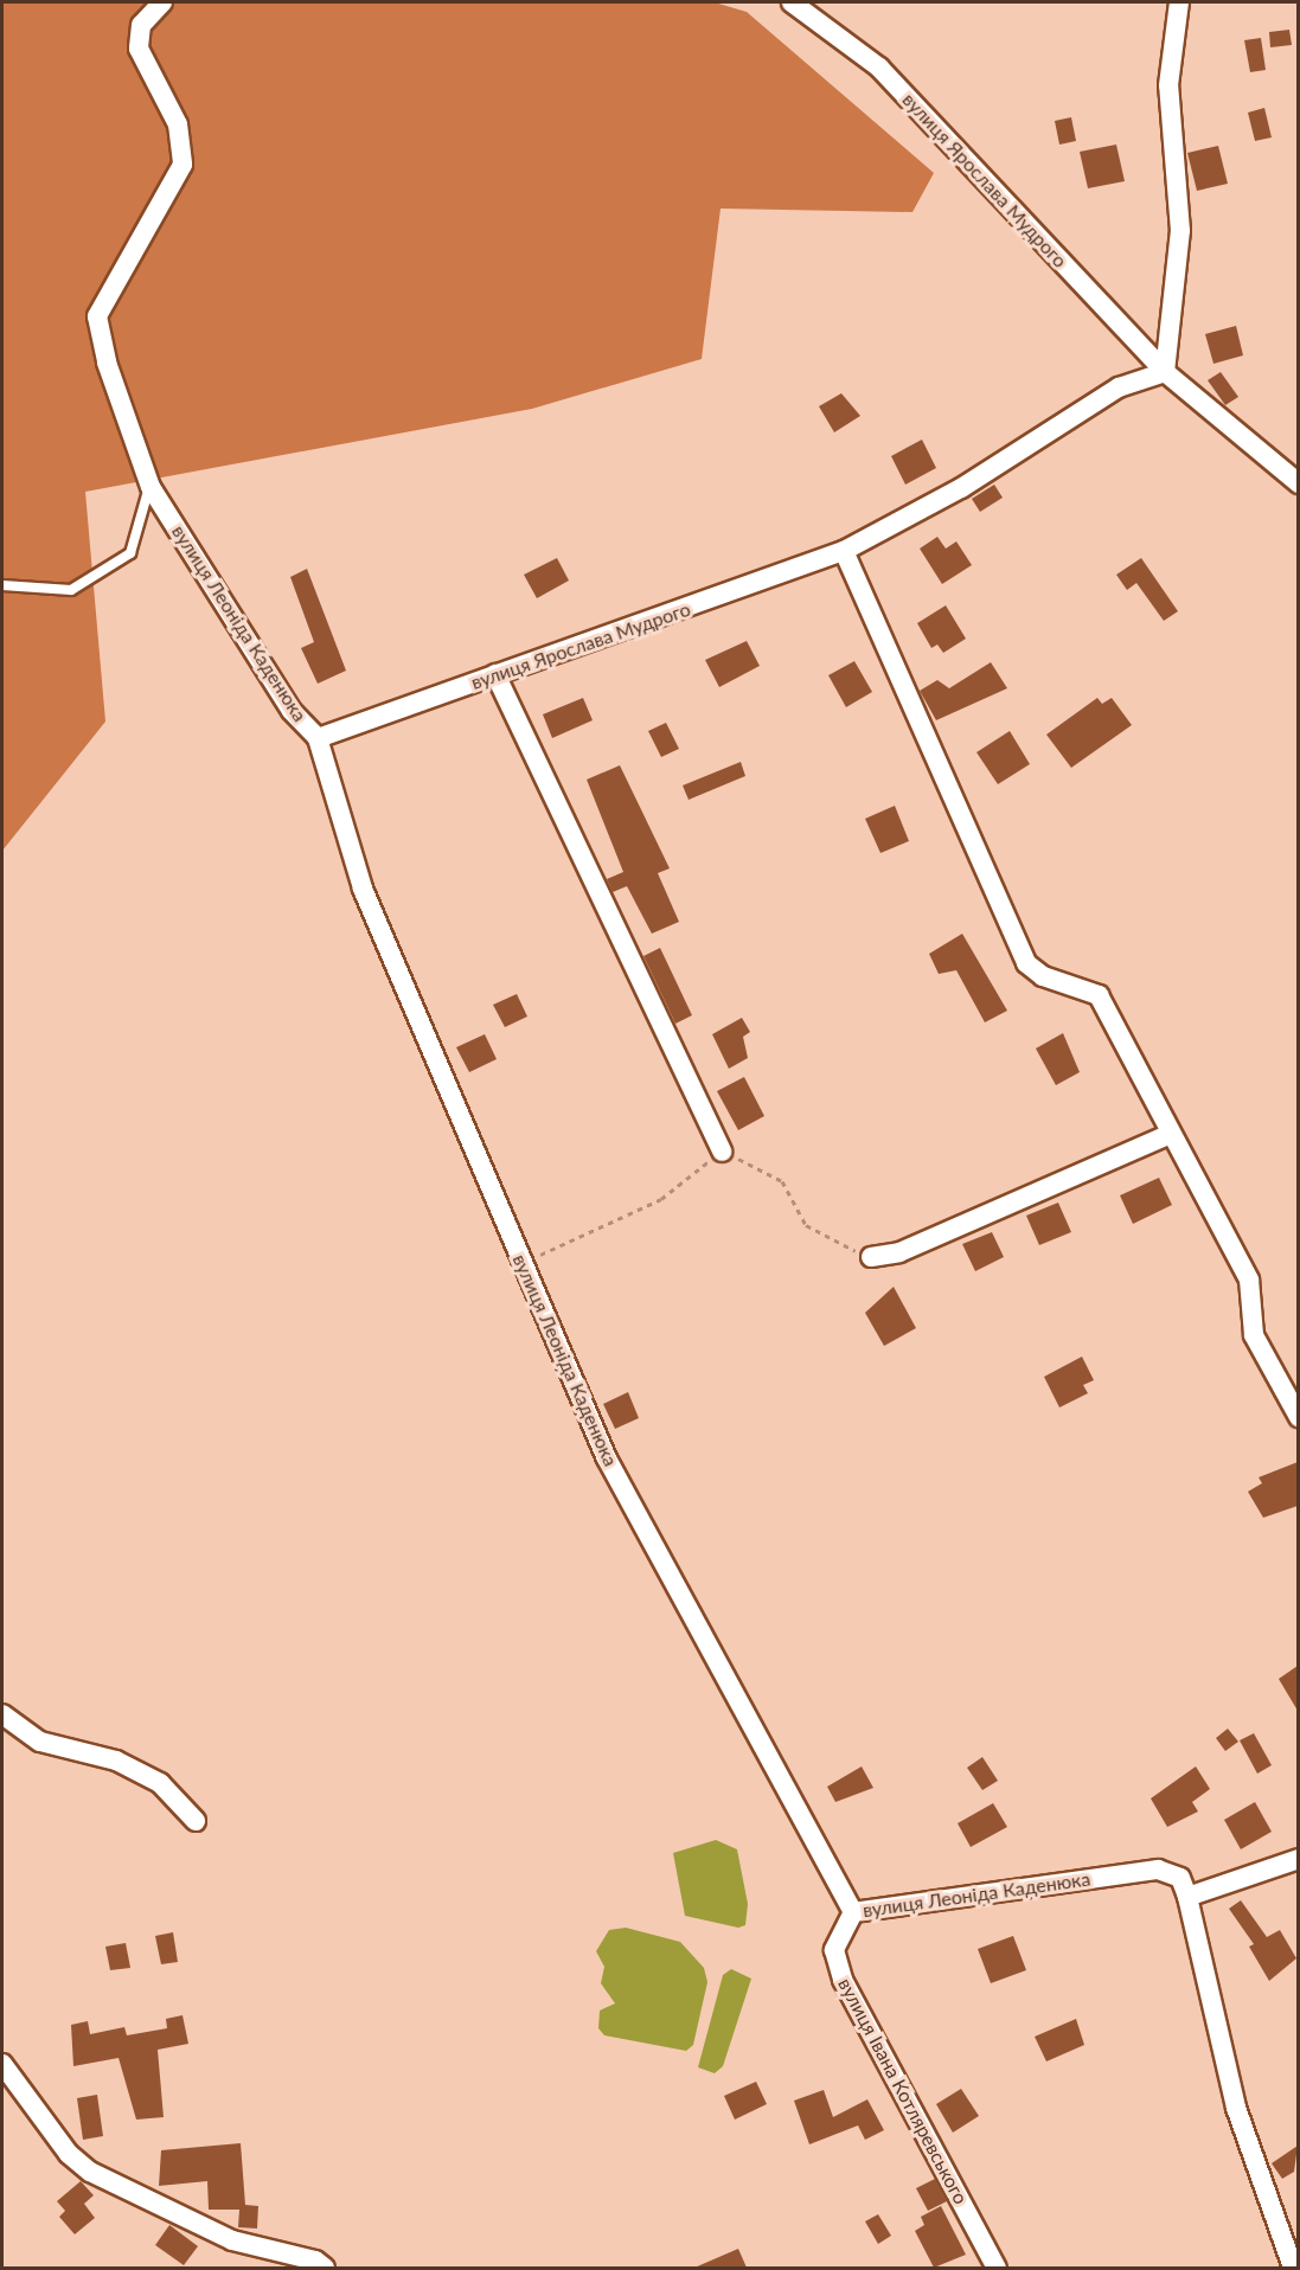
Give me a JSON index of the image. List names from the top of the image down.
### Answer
{
  "streets": {
    "street": ["вулиця Ярослава Мудрого", "вулиця Леоніда Каденюка", "вулиця Івана Котляревського"]
  },
  "crossings": [
    ["вулиця Ярослава Мудрого", "вулиця Леоніда Каденюка"],
    ["вулиця Леоніда Каденюка", "вулиця Івана Котляревського"]
  ]
}
